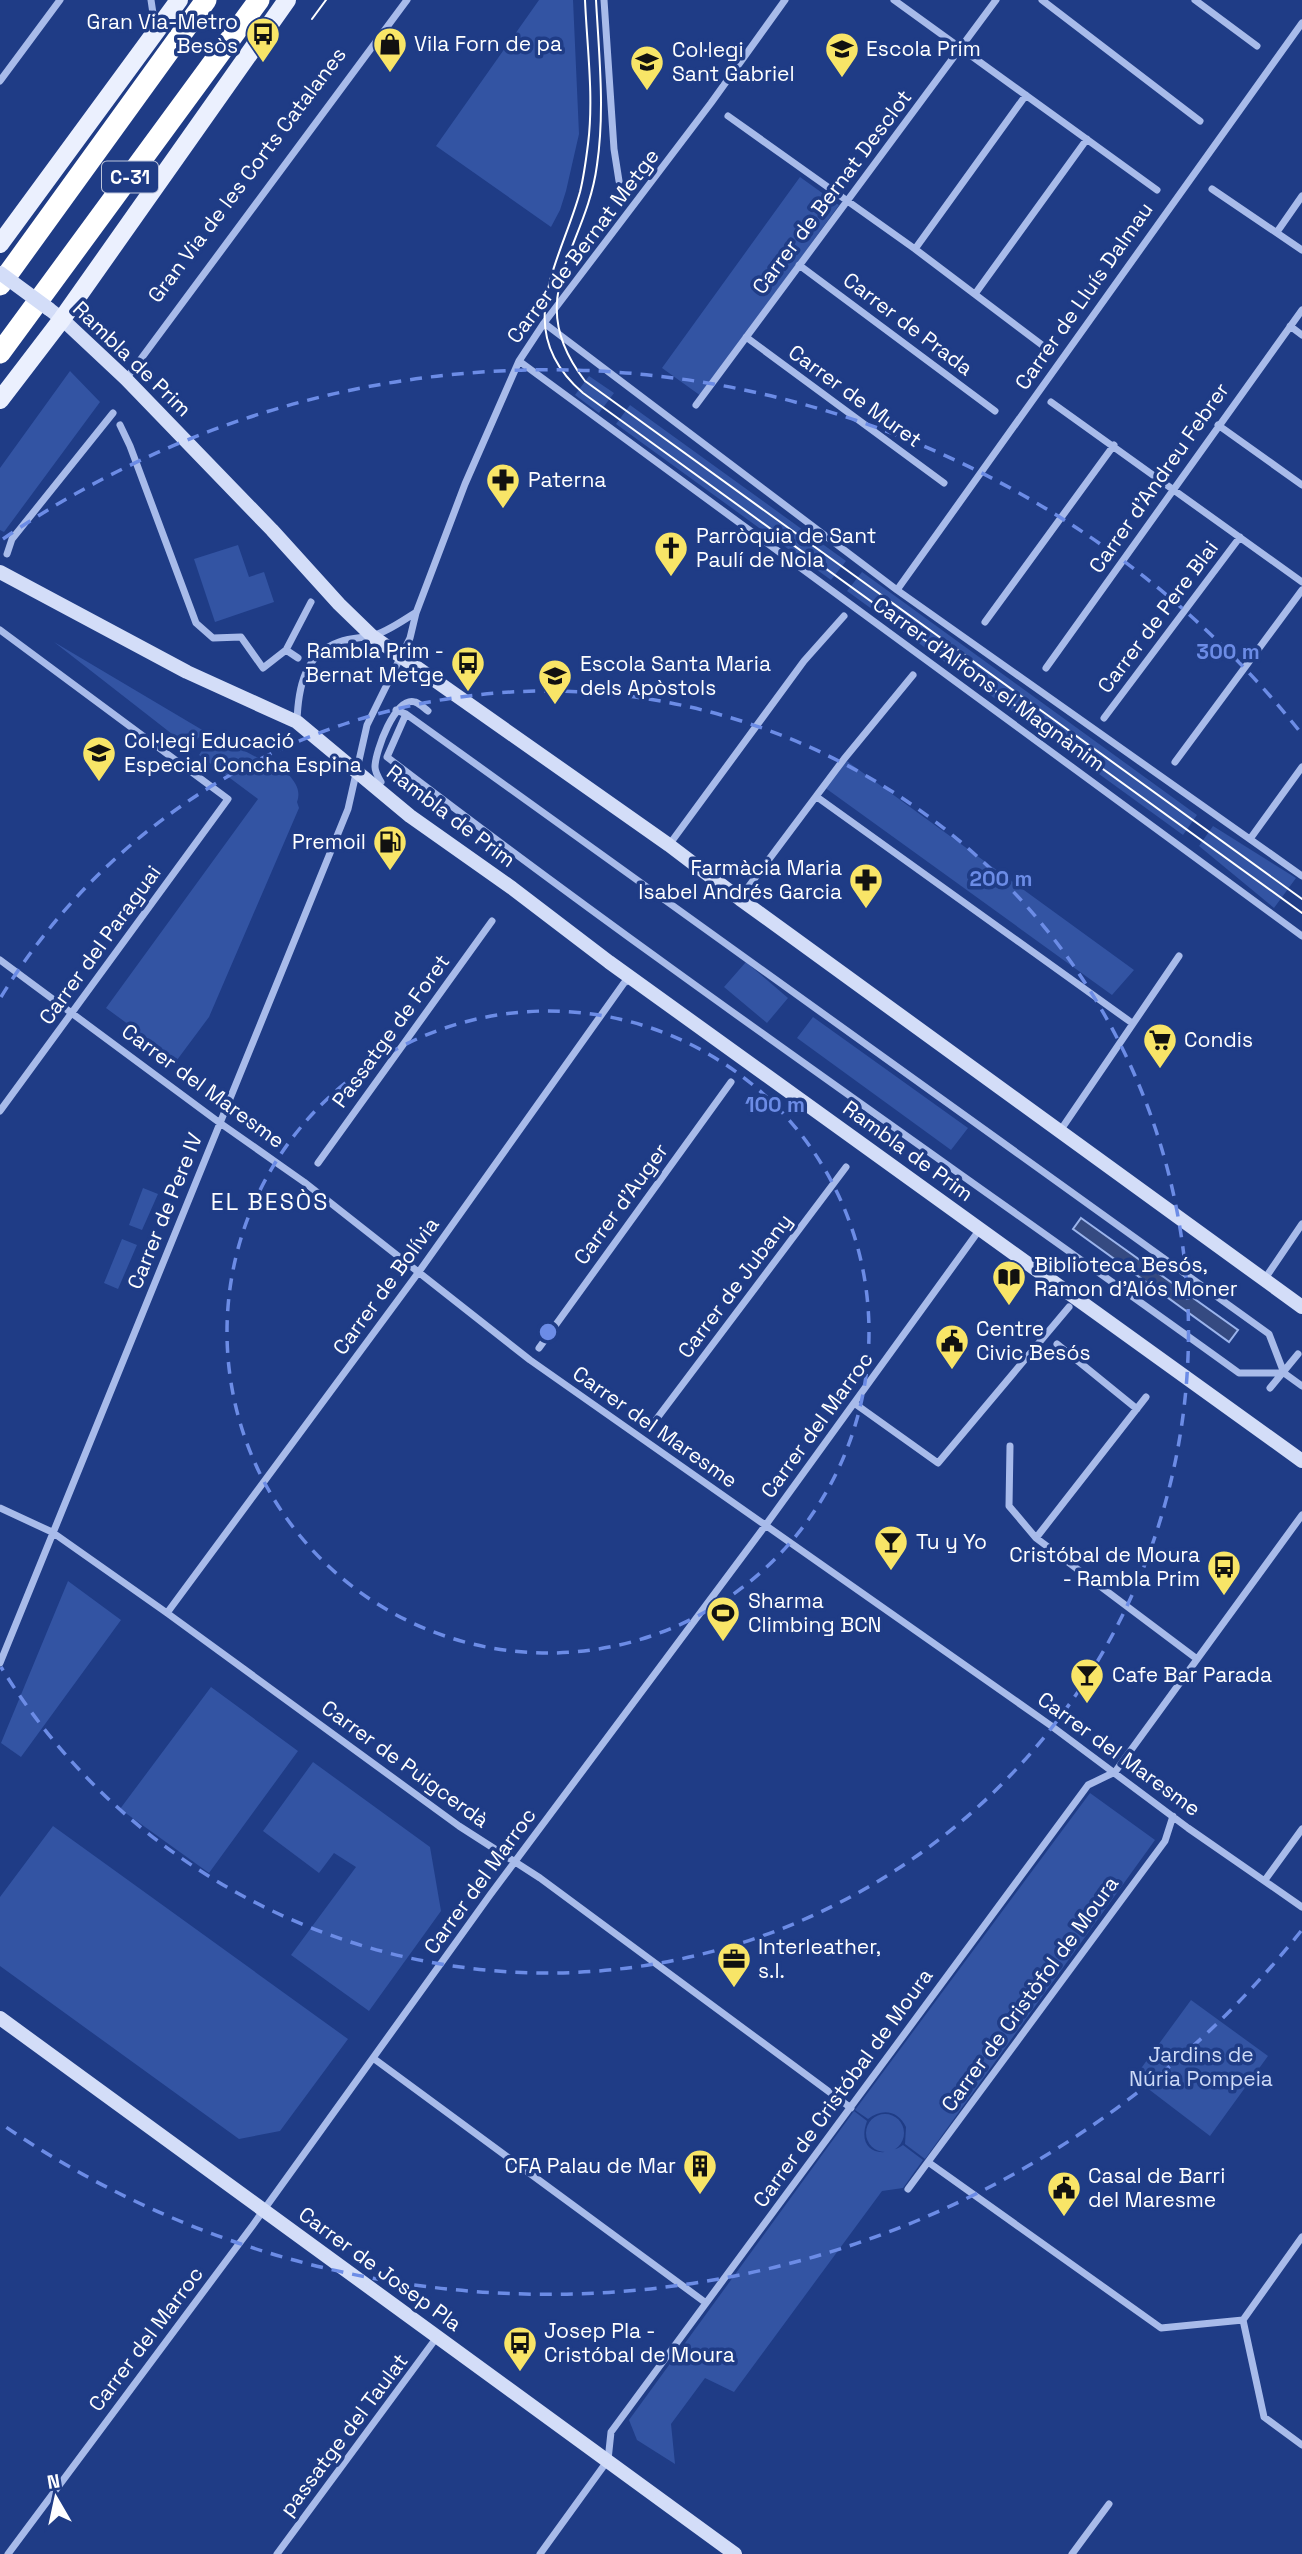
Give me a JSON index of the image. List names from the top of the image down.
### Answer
{
  "streets": {
    "highway": ["C-31"],
    "main road": ["Rambla de Prim", "Carrer de Josep Pla"],
    "street": [
      "Gran Via de les Corts Catalanes",
      "Carrer de Bernat Desclot",
      "Carrer de Bernat Metge",
      "Carrer de Lluís Dalmau",
      "Carrer de Prada",
      "Carrer de Muret",
      "Carrer d'Andreu Febrer",
      "Carrer de Pere Blai",
      "Carrer d'Alfons el Magnànim",
      "Carrer del Paraguai",
      "Passatge de Foret",
      "Carrer del Maresme",
      "Carrer d'Auger",
      "Carrer de Pere IV",
      "Carrer de Bolívia",
      "Carrer de Jubany",
      "Carrer del Marroc",
      "Carrer de Puigcerdà",
      "Carrer de Cristòfol de Moura",
      "Carrer de Cristóbal de Moura",
      "passatge del Taulat"
    ]
  },
  "crossings": [
    ["Gran Via de les Corts Catalanes", "Rambla de Prim"],
    ["Carrer de Bernat Desclot", "Carrer de Prada"],
    ["Carrer de Bernat Desclot", "Carrer de Muret"],
    ["Carrer de Bernat Metge", "Rambla de Prim"],
    ["Carrer de Bernat Metge", "Carrer d'Alfons el Magnànim"],
    ["Carrer de Lluís Dalmau", "Carrer d'Alfons el Magnànim"],
    ["Rambla de Prim", "Carrer de Pere IV"],
    ["Rambla de Prim", "Carrer de Bolívia"],
    ["Rambla de Prim", "Carrer del Marroc"],
    ["Carrer del Paraguai", "Carrer del Maresme"],
    ["Carrer del Maresme", "Carrer de Pere IV"],
    ["Carrer del Maresme", "Carrer de Bolívia"],
    ["Carrer del Maresme", "Carrer del Marroc"],
    ["Carrer del Maresme", "Carrer de Cristòfol de Moura"],
    ["Carrer del Maresme", "Carrer de Cristóbal de Moura"],
    ["Carrer de Pere IV", "Carrer de Puigcerdà"],
    ["Carrer de Bolívia", "Carrer de Puigcerdà"],
    ["Carrer del Marroc", "Carrer de Puigcerdà"],
    ["Carrer del Marroc", "Carrer de Josep Pla"],
    ["Carrer de Puigcerdà", "Carrer de Cristóbal de Moura"],
    ["Carrer de Cristóbal de Moura", "Carrer de Josep Pla"],
    ["Carrer de Josep Pla", "passatge del Taulat"]
  ],
  "districts": ["EL BESÒS"],
  "parks": ["Jardins de Núria Pompeia"],
  "places": {
    "bus stop": [
      "Gran Via-Metro Besòs",
      "Rambla Prim - Bernat Metge",
      "Cristóbal de Moura - Rambla Prim",
      "Josep Pla - Cristóbal de Moura"
    ],
    "shop": ["Vila Forn de pa"],
    "school or university": [
      "Escola Prim",
      "Col·legi Sant Gabriel",
      "Escola Santa Maria dels Apòstols",
      "Col·legi Educació Especial Concha Espina"
    ],
    "pharmacy": ["Paterna", "Farmàcia Maria Isabel Andrés Garcia"],
    "church": ["Parròquia de Sant Paulí de Nola"],
    "fuel station": ["Premoil"],
    "supermarket": ["Condis"],
    "library": ["Biblioteca Besós, Ramon d'Alós Moner"],
    "public building": ["Centre Civic Besós", "Casal de Barri del Maresme"],
    "bar": ["Tu y Yo", "Cafe Bar Parada"],
    "sports": ["Sharma Climbing BCN"],
    "office": ["Interleather, s.l."],
    "building": ["CFA Palau de Mar"]
  },
  "north": "top",
  "rings": ["300 m", "200 m", "100 m"]
}
